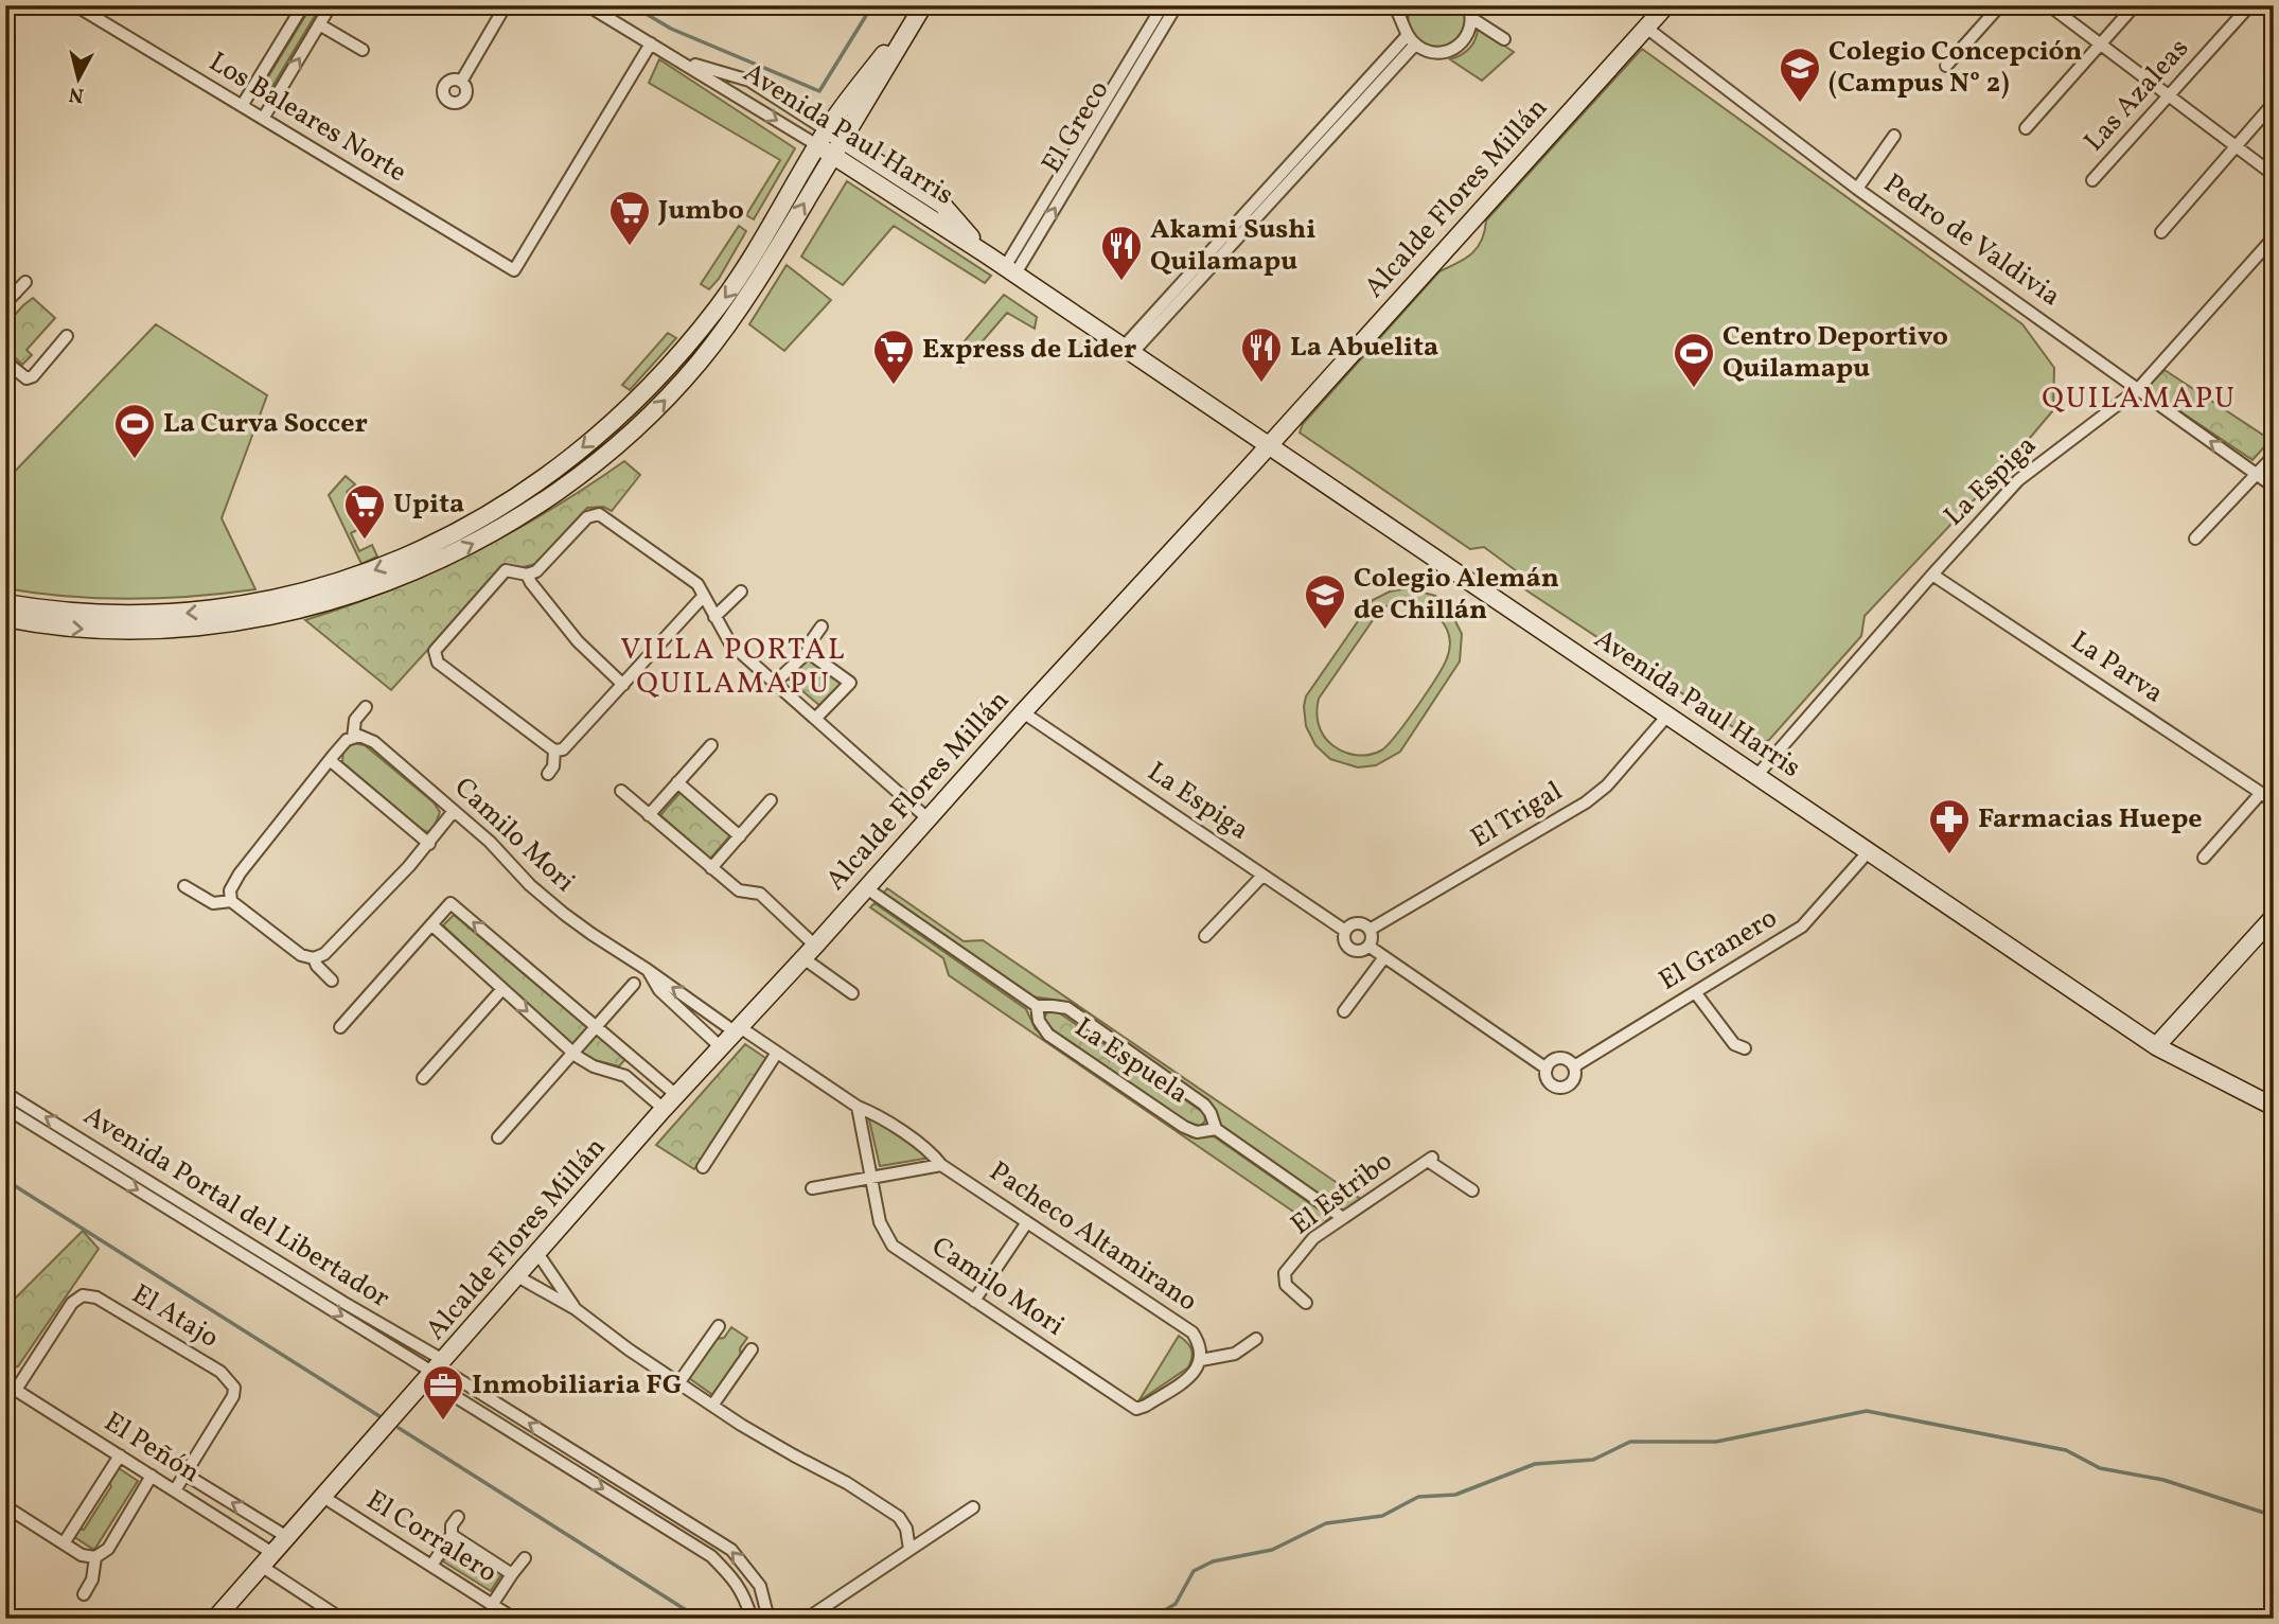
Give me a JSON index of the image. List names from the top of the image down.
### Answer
{
  "streets": {
    "main road": ["Avenida Paul Harris", "Alcalde Flores Millán"],
    "street": [
      "Las Azaleas",
      "Los Baleares Norte",
      "El Greco",
      "Pedro de Valdivia",
      "La Espiga",
      "La Parva",
      "El Trigal",
      "Camilo Mori",
      "El Granero",
      "La Espuela",
      "El Estribo",
      "Avenida Portal del Libertador",
      "Pacheco Altamirano",
      "El Atajo",
      "El Peñón",
      "El Corralero"
    ]
  },
  "crossings": [
    ["Los Baleares Norte", "Avenida Paul Harris"],
    ["El Greco", "Avenida Paul Harris"],
    ["Avenida Paul Harris", "Alcalde Flores Millán"],
    ["Avenida Paul Harris", "La Espiga"],
    ["Avenida Paul Harris", "El Trigal"],
    ["Avenida Paul Harris", "El Granero"],
    ["Alcalde Flores Millán", "Pedro de Valdivia"],
    ["Alcalde Flores Millán", "La Espiga"],
    ["Alcalde Flores Millán", "Camilo Mori"],
    ["Alcalde Flores Millán", "La Espuela"],
    ["Alcalde Flores Millán", "Avenida Portal del Libertador"],
    ["Alcalde Flores Millán", "El Peñón"],
    ["Alcalde Flores Millán", "El Corralero"],
    ["Pedro de Valdivia", "La Espiga"],
    ["La Espiga", "La Parva"],
    ["La Espiga", "El Trigal"],
    ["La Espiga", "El Granero"],
    ["Camilo Mori", "Pacheco Altamirano"],
    ["La Espuela", "El Estribo"],
    ["El Atajo", "El Peñón"]
  ],
  "districts": ["QUILAMAPU", "VILLA PORTAL QUILAMAPU"],
  "places": {
    "school or university": ["Colegio Concepción (Campus N° 2)", "Colegio Alemán de Chillán"],
    "supermarket": ["Jumbo", "Express de Lider", "Upita"],
    "restaurant": ["Akami Sushi Quilamapu", "La Abuelita"],
    "sports": ["Centro Deportivo Quilamapu", "La Curva Soccer"],
    "pharmacy": ["Farmacias Huepe"],
    "office": ["Inmobiliaria FG"]
  },
  "north": "bottom"
}
